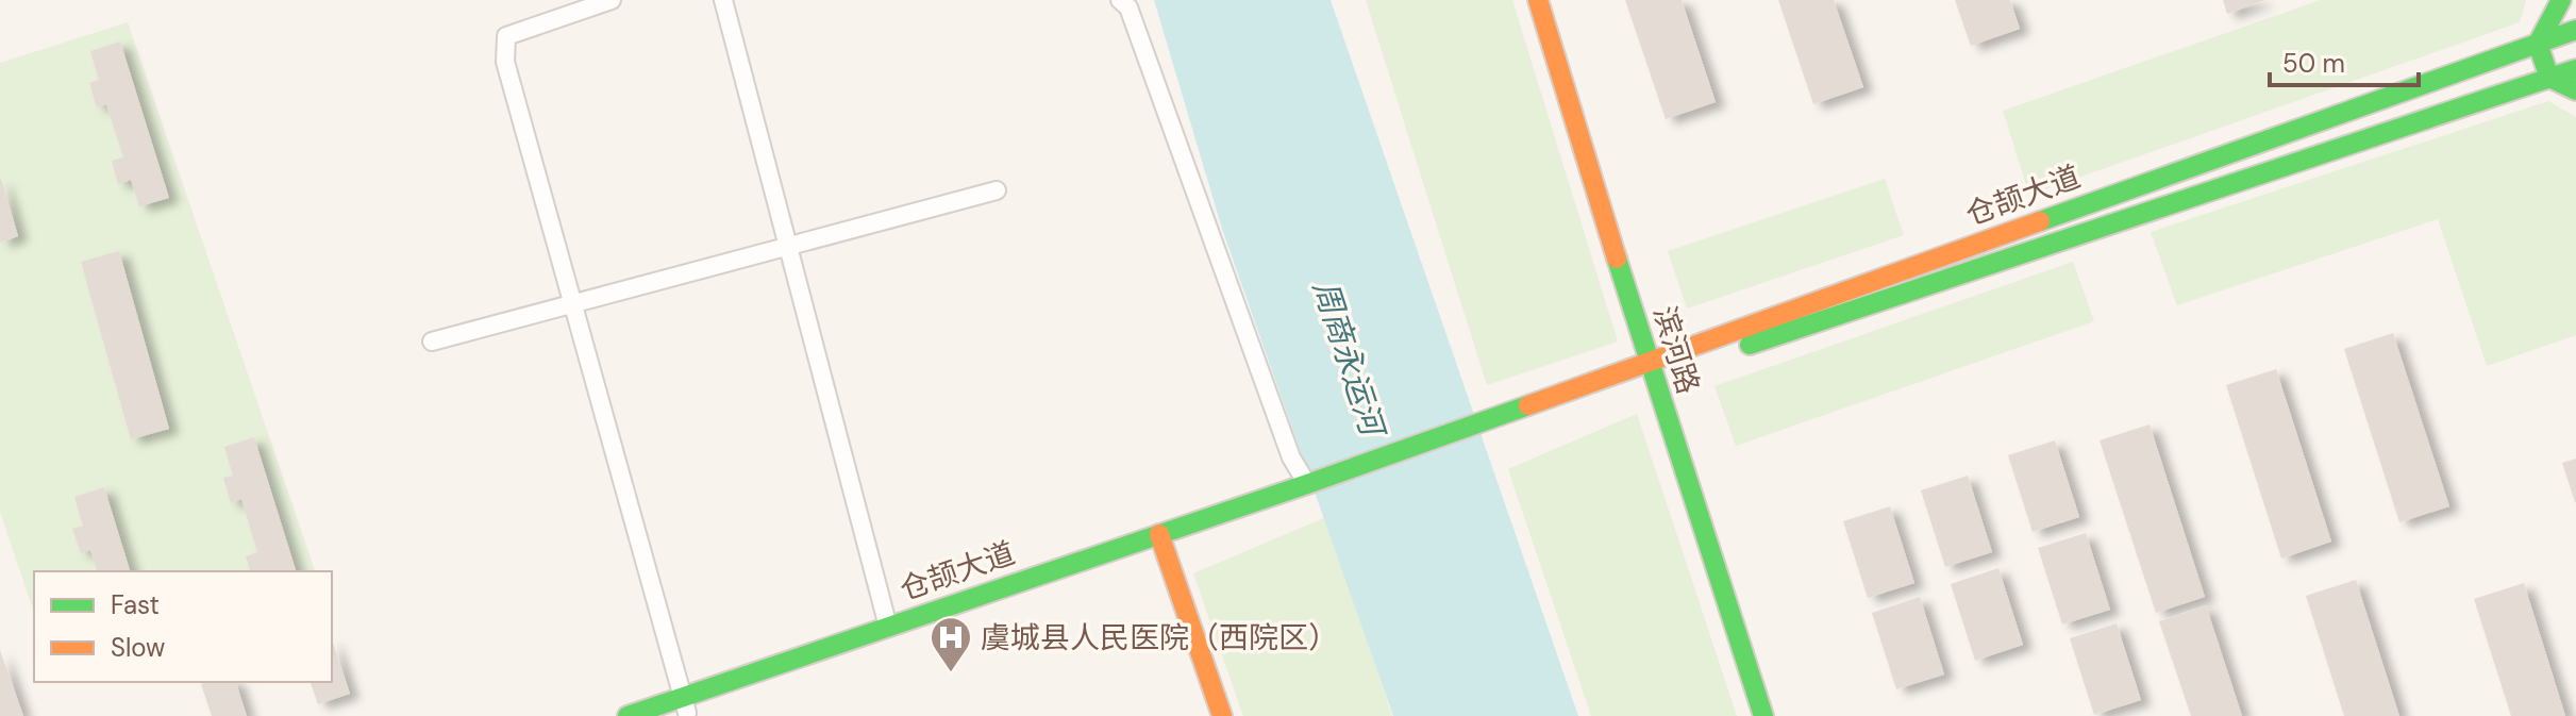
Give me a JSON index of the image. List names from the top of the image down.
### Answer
{
  "streets": {
    "main road": ["仓颉大道", "滨河路"]
  },
  "crossings": [
    ["仓颉大道", "滨河路"]
  ],
  "water": ["周商永运河"],
  "places": {
    "hospital": ["虞城县人民医院（西院区）"]
  },
  "legend": ["Fast", "Slow"],
  "scale_bar": "50 m"
}
